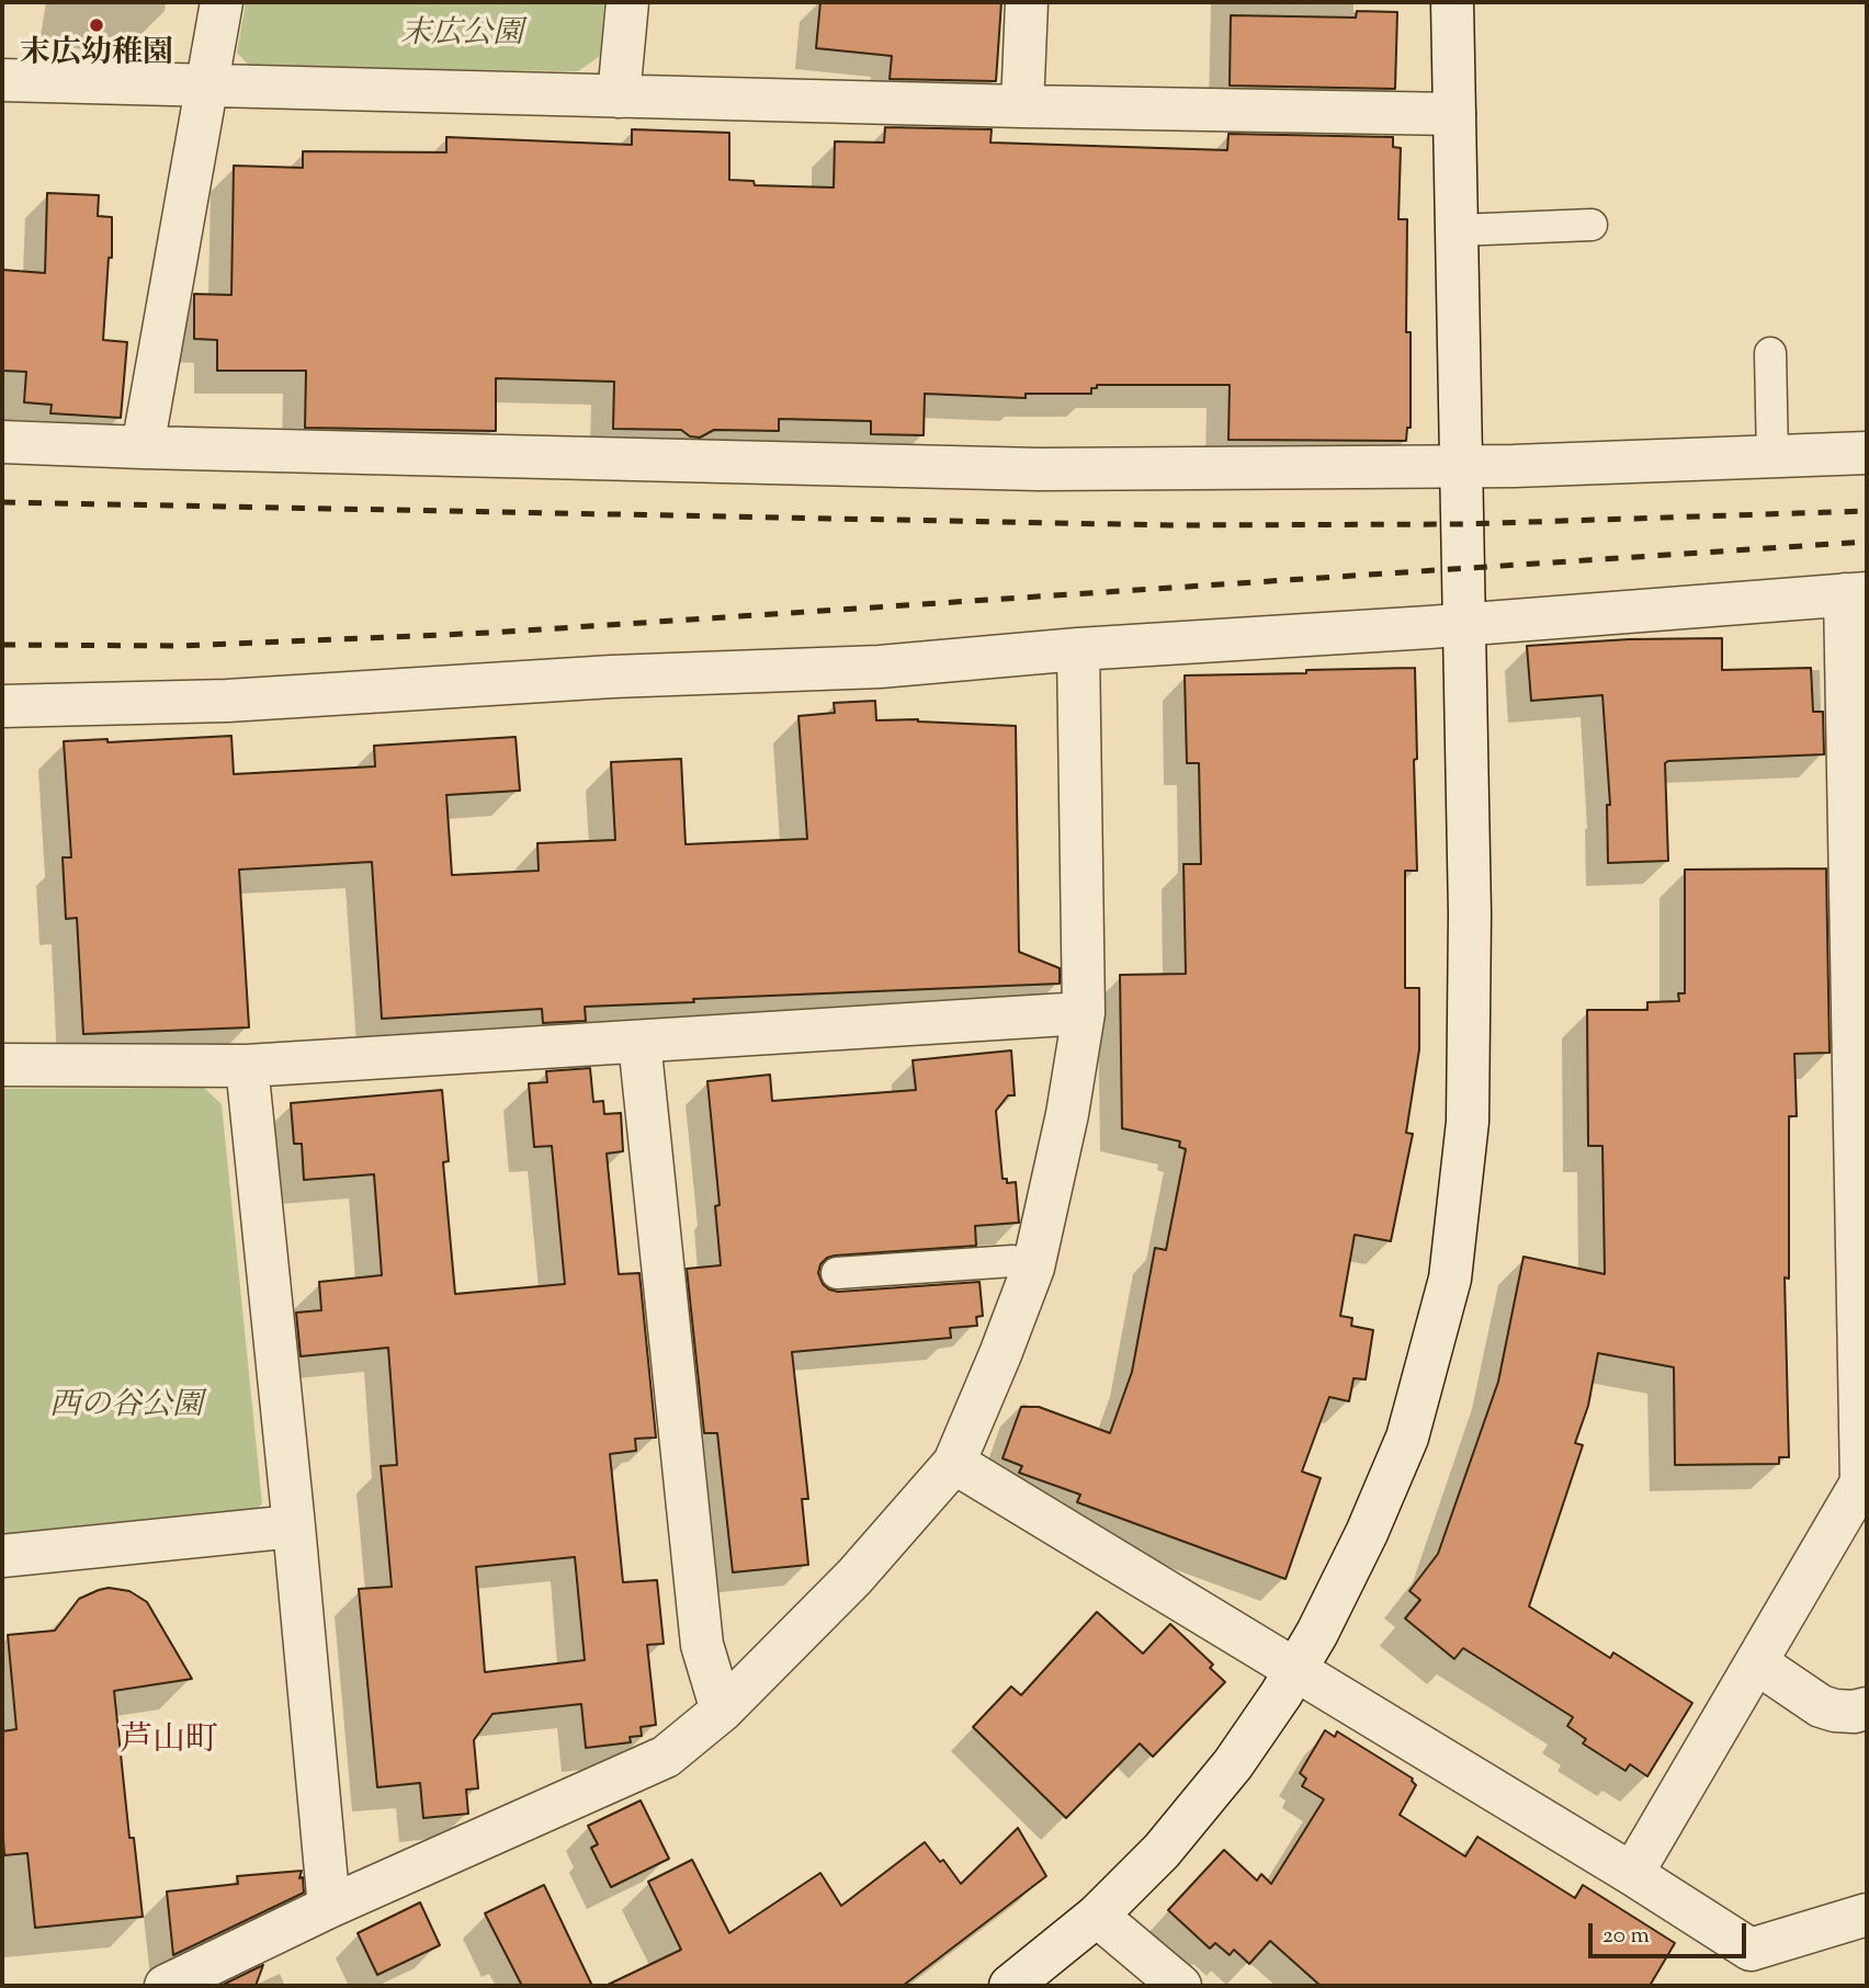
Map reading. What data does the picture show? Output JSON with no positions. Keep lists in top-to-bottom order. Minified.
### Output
{"districts":["芦山町"],"parks":["末広公園","西の谷公園"],"places":["末広幼稚園"],"scale_bar":"20 m"}
